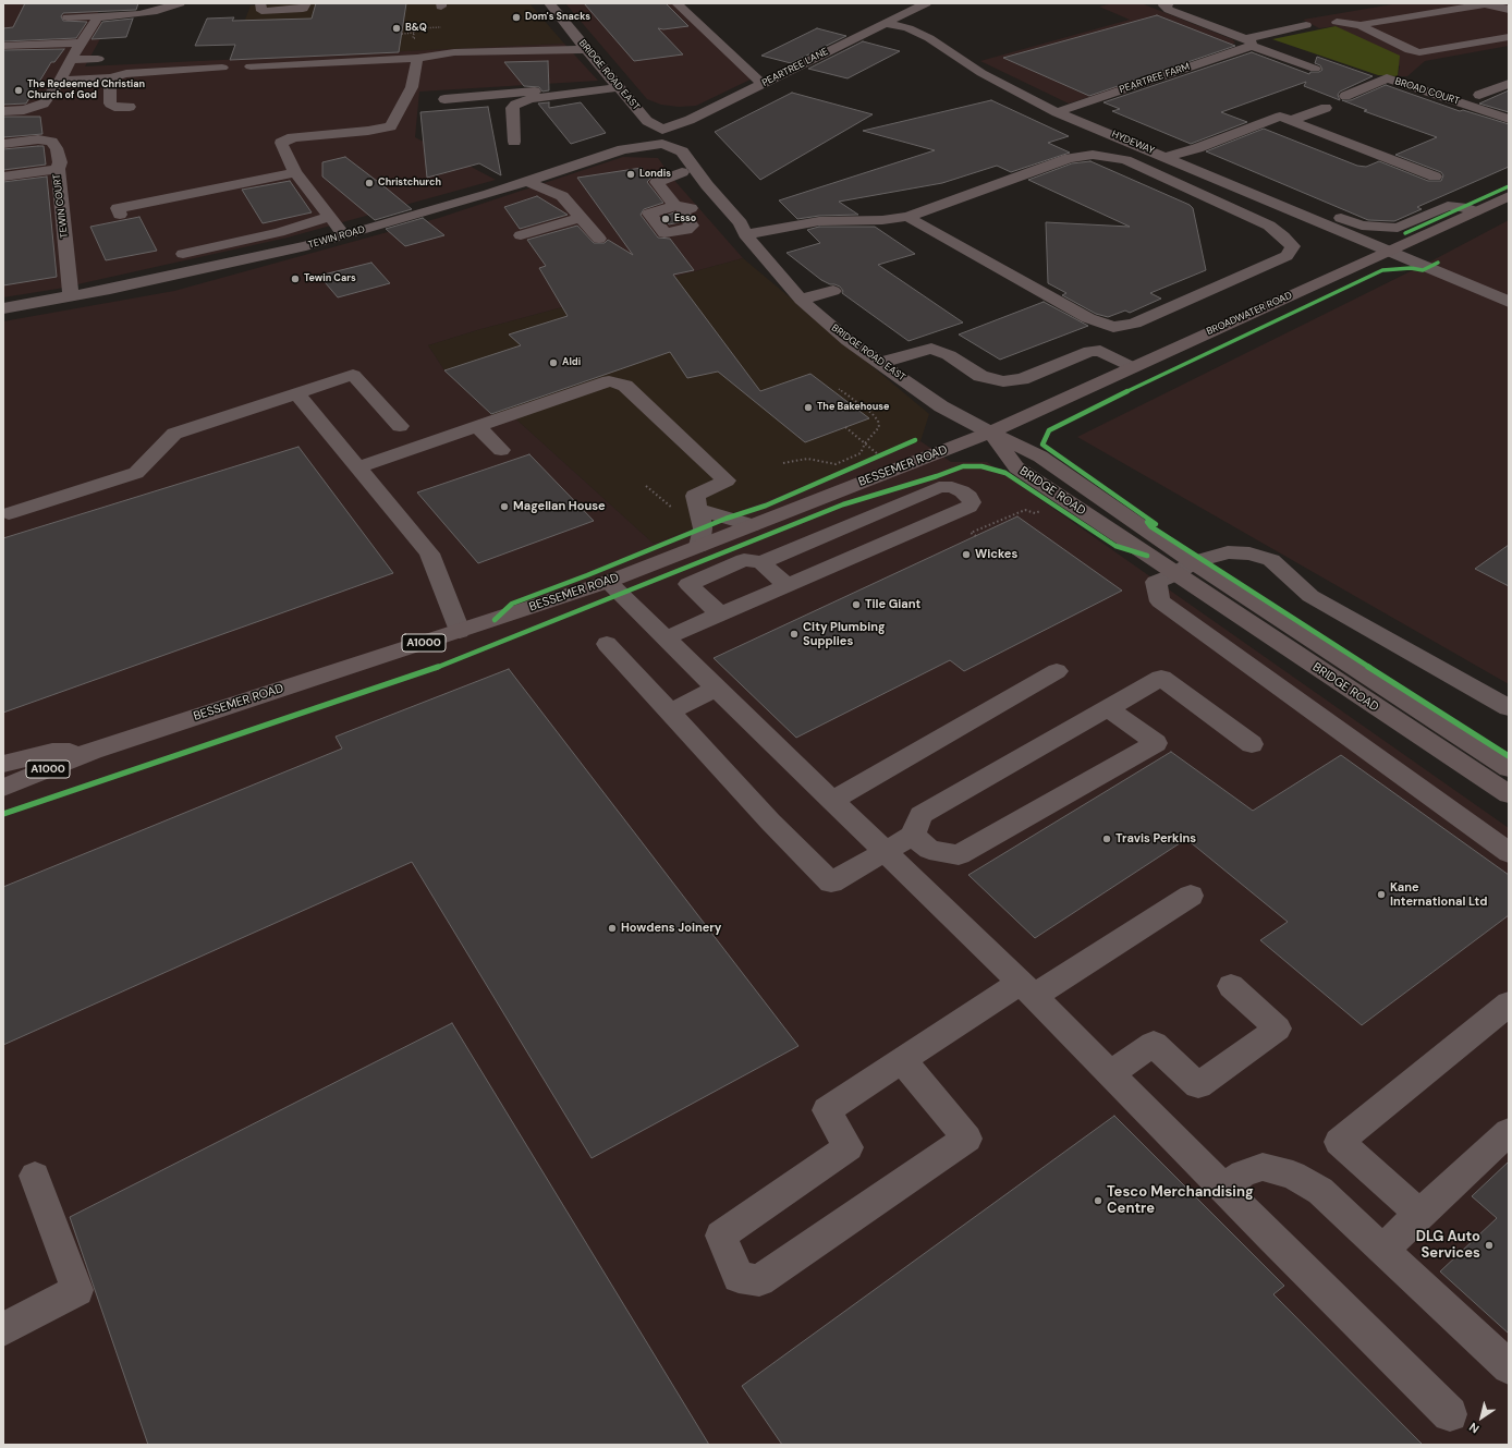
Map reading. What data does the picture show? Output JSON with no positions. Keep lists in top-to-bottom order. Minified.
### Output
{"streets":{"main road":["BROADWATER ROAD","BESSEMER ROAD","BRIDGE ROAD","A1000"],"street":["PEARTREE LANE","BRIDGE ROAD EAST","PEARTREE FARM","BROAD COURT","HYDEWAY","TEWIN COURT","TEWIN ROAD"]},"crossings":[["PEARTREE LANE","BRIDGE ROAD EAST"],["PEARTREE LANE","HYDEWAY"],["PEARTREE LANE","TEWIN ROAD"],["BRIDGE ROAD EAST","TEWIN ROAD"],["BRIDGE ROAD EAST","BROADWATER ROAD"],["BRIDGE ROAD EAST","BESSEMER ROAD"],["BRIDGE ROAD EAST","BRIDGE ROAD"],["PEARTREE FARM","HYDEWAY"],["HYDEWAY","BROADWATER ROAD"],["TEWIN COURT","TEWIN ROAD"],["BROADWATER ROAD","BESSEMER ROAD"],["BROADWATER ROAD","BRIDGE ROAD"],["BESSEMER ROAD","BRIDGE ROAD"]],"places":["Dom's Snacks","B&Q","The Redeemed Christian Church of God","Londis","Christchurch","Esso","Tewin Cars","Aldi","The Bakehouse","Magellan House","Wickes","Tile Giant","City Plumbing Supplies","Travis Perkins","Kane International Ltd","Howdens Joinery","Tesco Merchandising Centre","DLG Auto Services"],"north":"bottom left"}
